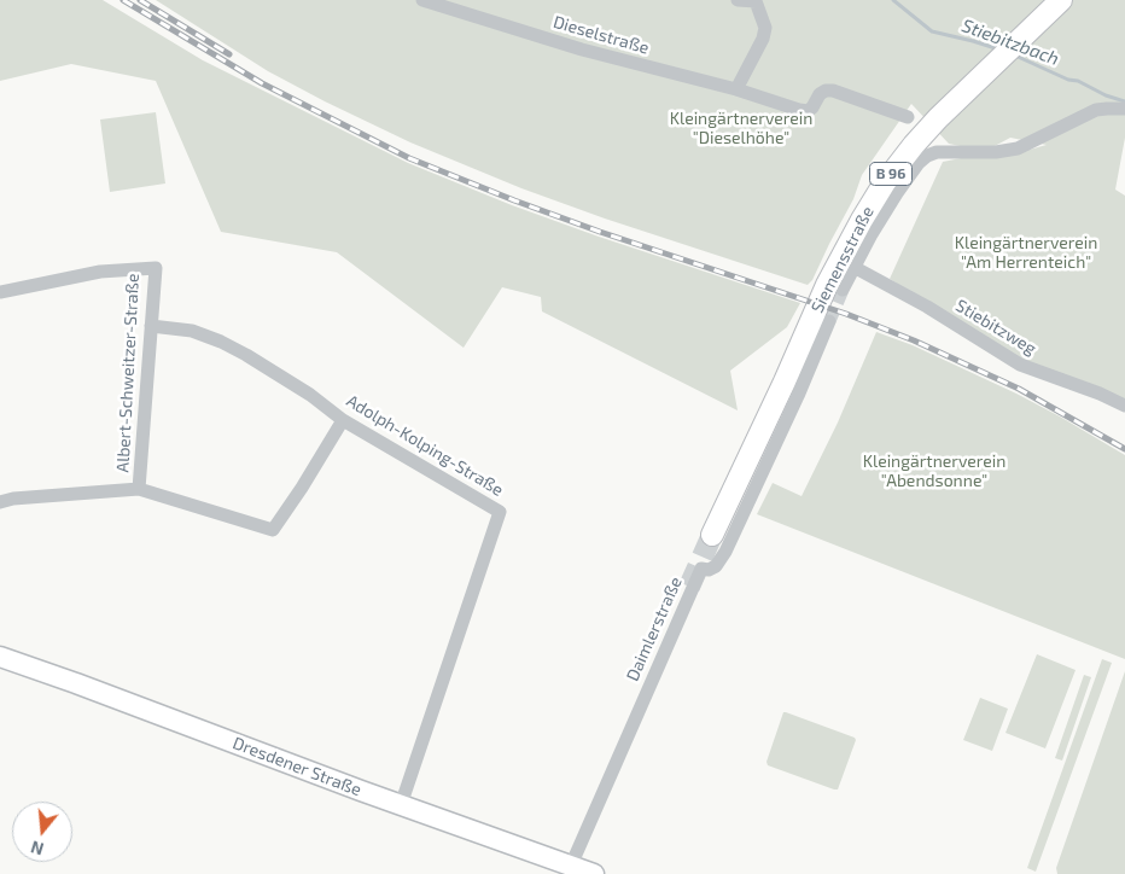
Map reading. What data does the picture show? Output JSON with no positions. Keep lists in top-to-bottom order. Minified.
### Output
{"streets":{"main road":["B 96","Siemensstraße","Dresdener Straße"],"street":["Dieselstraße","Stiebitzweg","Albert-Schweitzer-Straße","Adolph-Kolping-Straße","Daimlerstraße"]},"crossings":[["Albert-Schweitzer-Straße","Adolph-Kolping-Straße"],["Adolph-Kolping-Straße","Dresdener Straße"],["Daimlerstraße","Dresdener Straße"]],"water":["Stiebitzbach"],"parks":["Kleingärtnerverein \"Dieselhöhe\"","Kleingärtnerverein \"Am Herrenteich\"","Kleingärtnerverein \"Abendsonne\""],"north":"bottom"}
